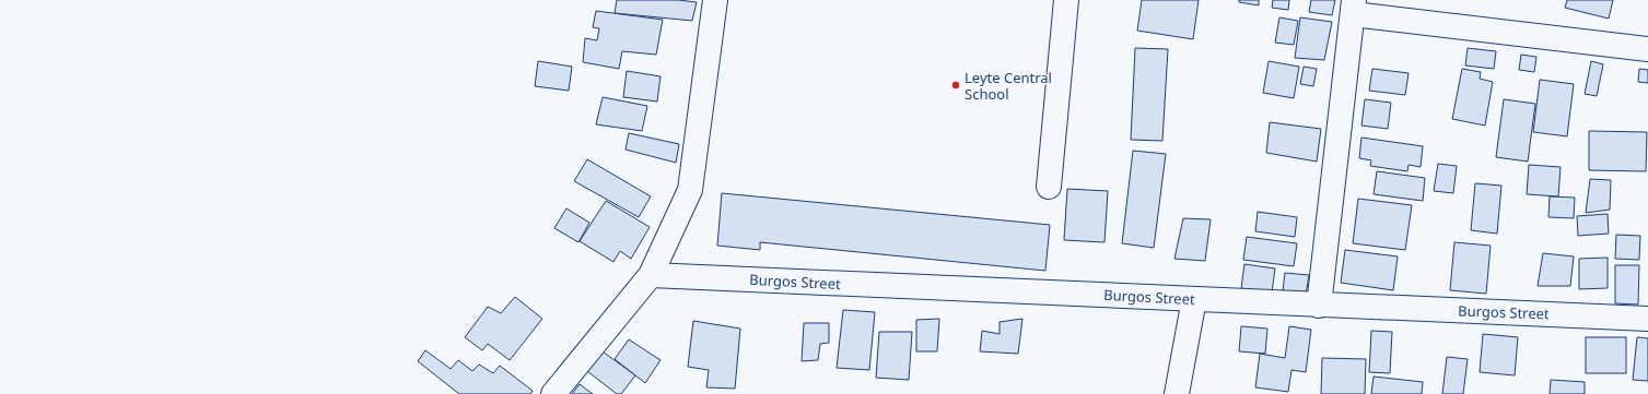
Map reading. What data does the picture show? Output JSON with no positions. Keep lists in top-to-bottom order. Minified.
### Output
{"streets":{"street":["Burgos Street"]},"places":["Leyte Central School"]}
